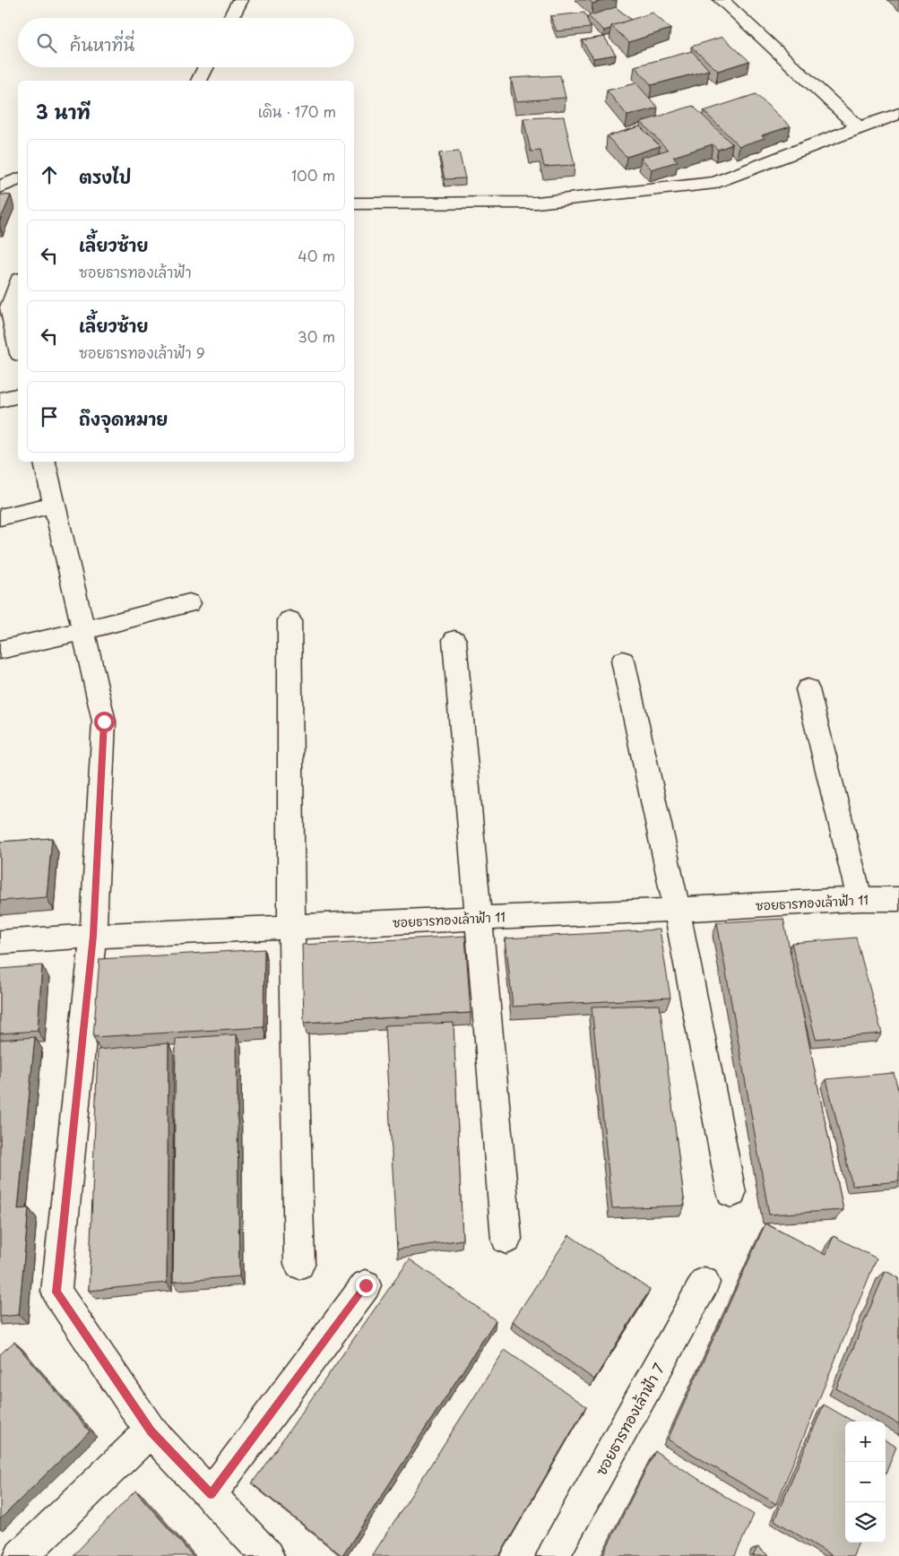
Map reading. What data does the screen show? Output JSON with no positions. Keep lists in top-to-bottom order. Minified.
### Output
{"streets":{"street":["ซอยธารทองเล้าฟ้า 11","ซอยธารทองเล้าฟ้า 7"]},"page":{"search":"ค้นหาที่นี่","heading":["3 นาที","เดิน · 170 m"],"list":[["ตรงไป","100 m"],["เลี้ยวซ้าย","ซอยธารทองเล้าฟ้า","40 m"],["เลี้ยวซ้าย","ซอยธารทองเล้าฟ้า 9","30 m"],"ถึงจุดหมาย"],"map_buttons":["+","−"]}}
